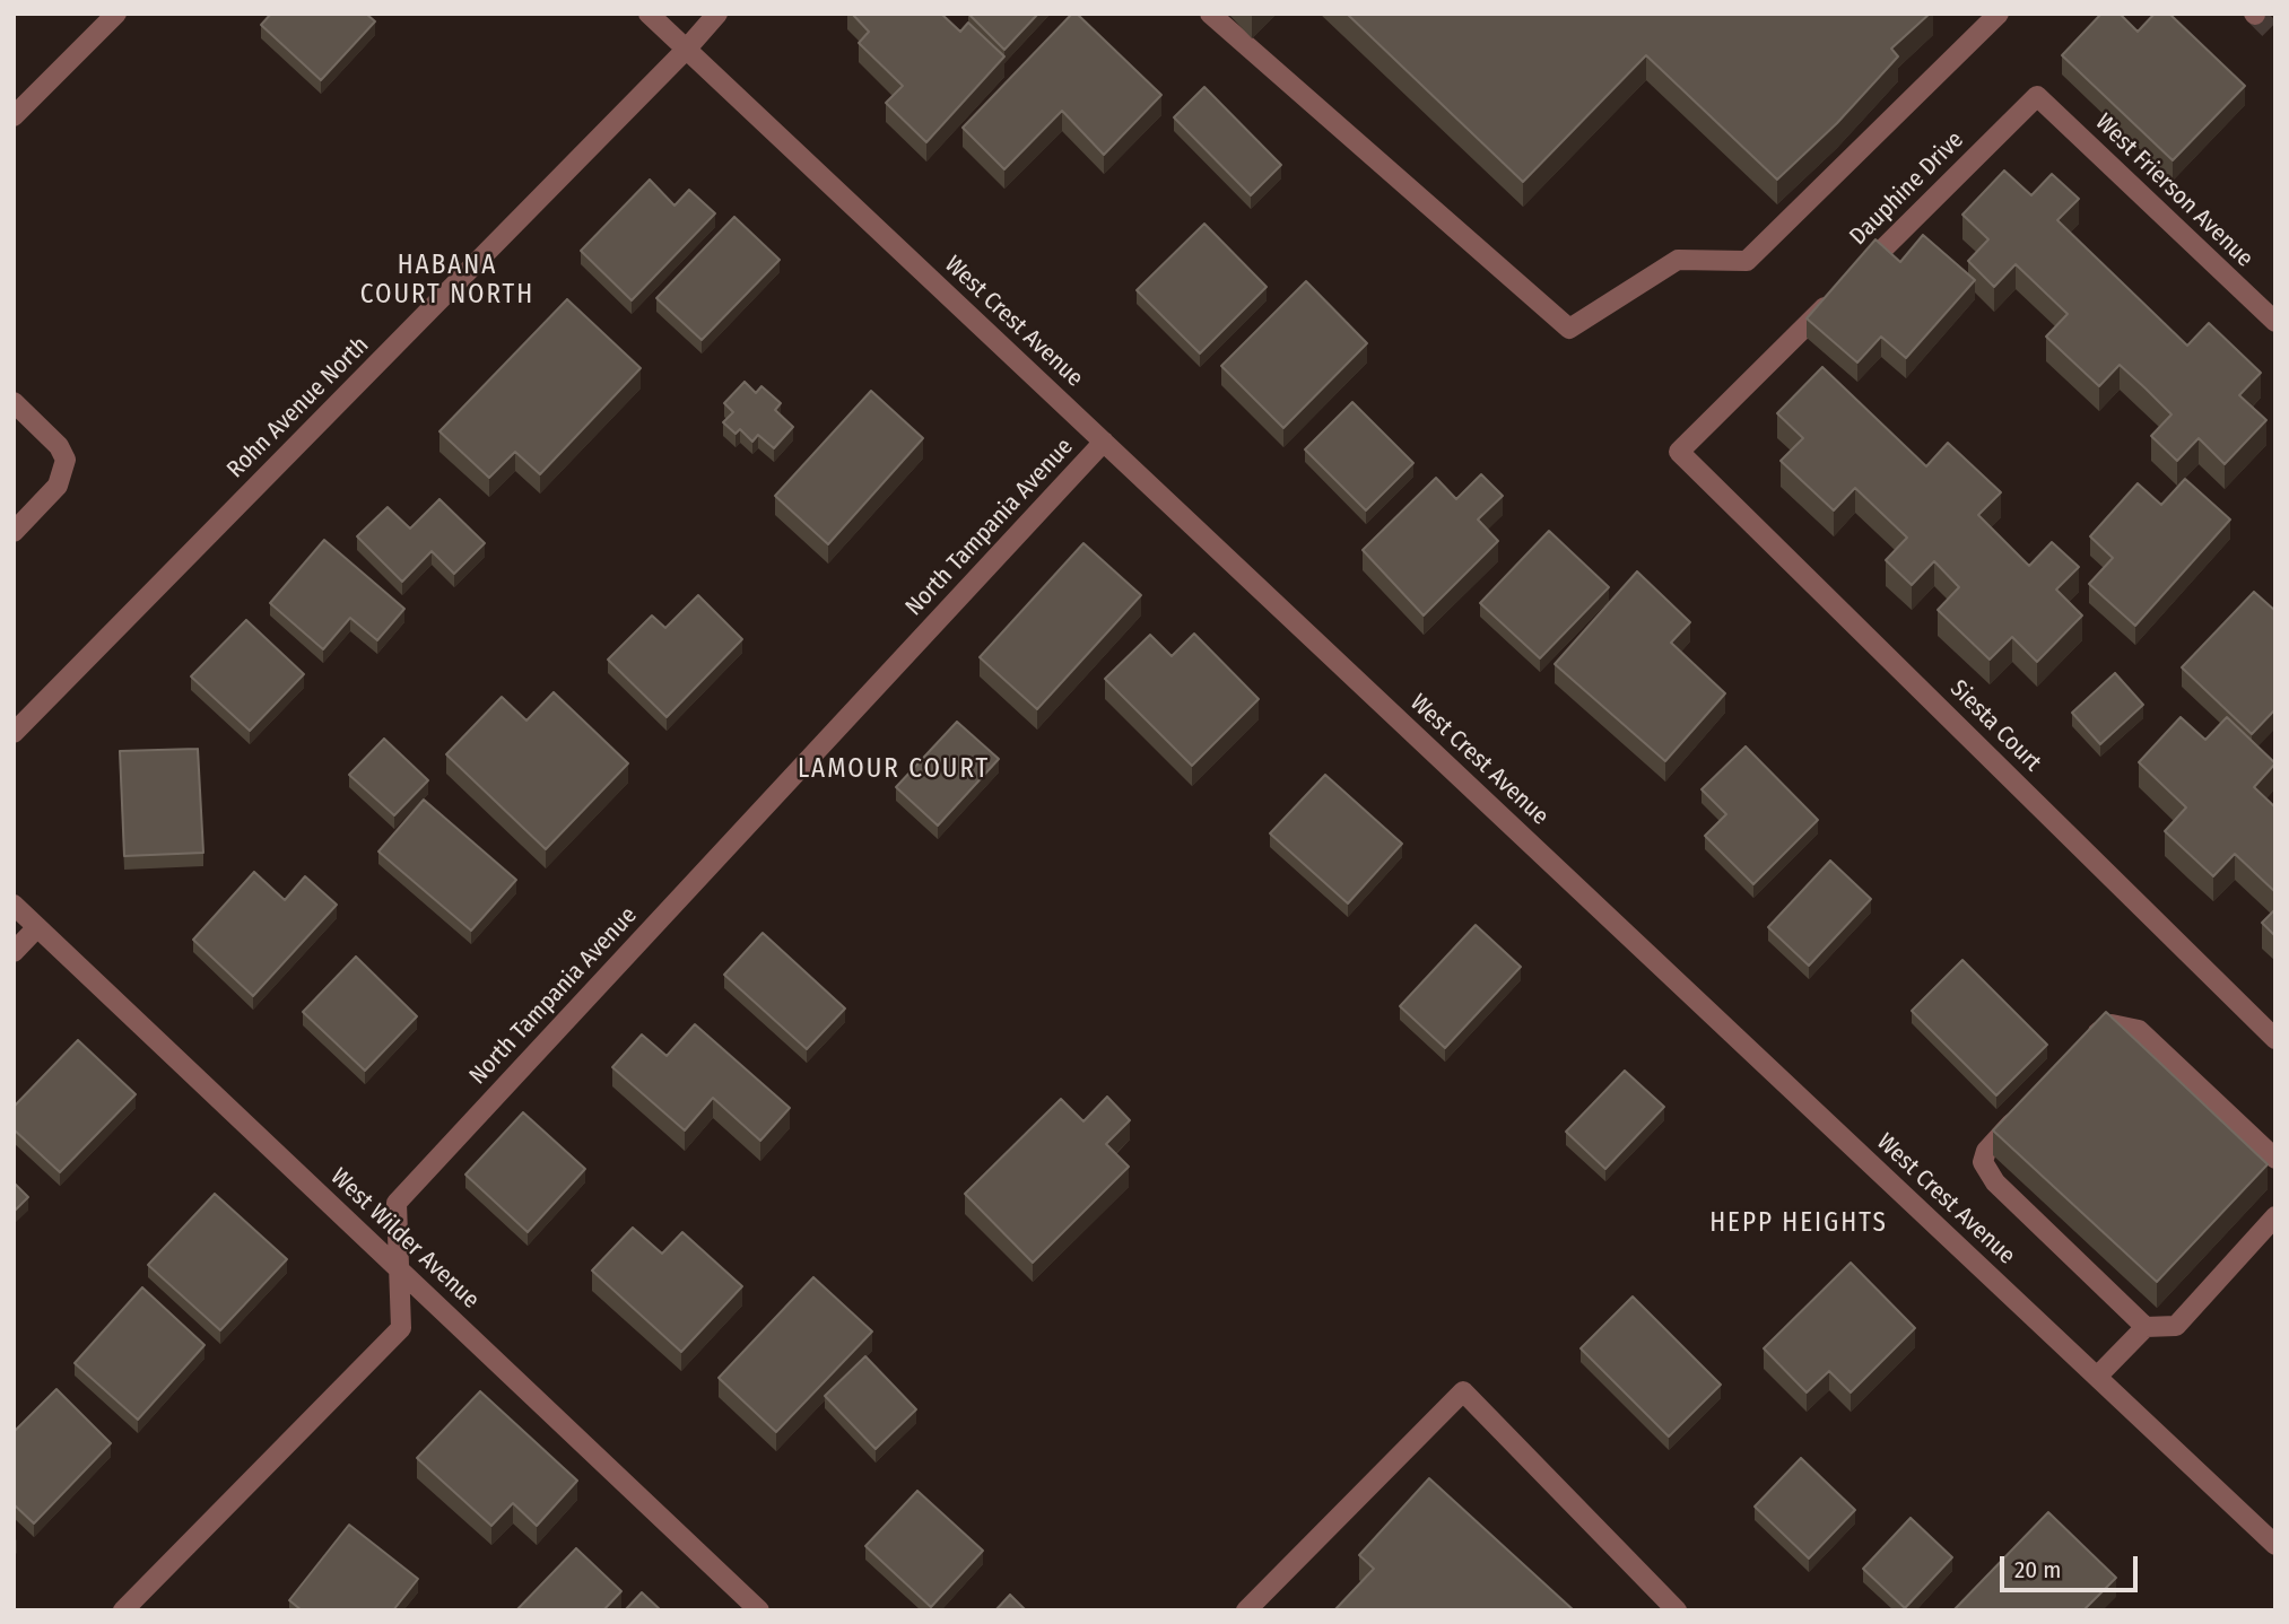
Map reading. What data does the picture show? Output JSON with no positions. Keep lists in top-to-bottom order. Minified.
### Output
{"streets":{"street":["Dauphine Drive","West Frierson Avenue","West Crest Avenue","Rohn Avenue North","North Tampania Avenue","Siesta Court","West Wilder Avenue"]},"crossings":[["Dauphine Drive","West Frierson Avenue"],["West Crest Avenue","Rohn Avenue North"],["West Crest Avenue","North Tampania Avenue"],["North Tampania Avenue","West Wilder Avenue"]],"districts":["HABANA COURT NORTH","LAMOUR COURT","HEPP HEIGHTS"],"scale_bar":"20 m"}
